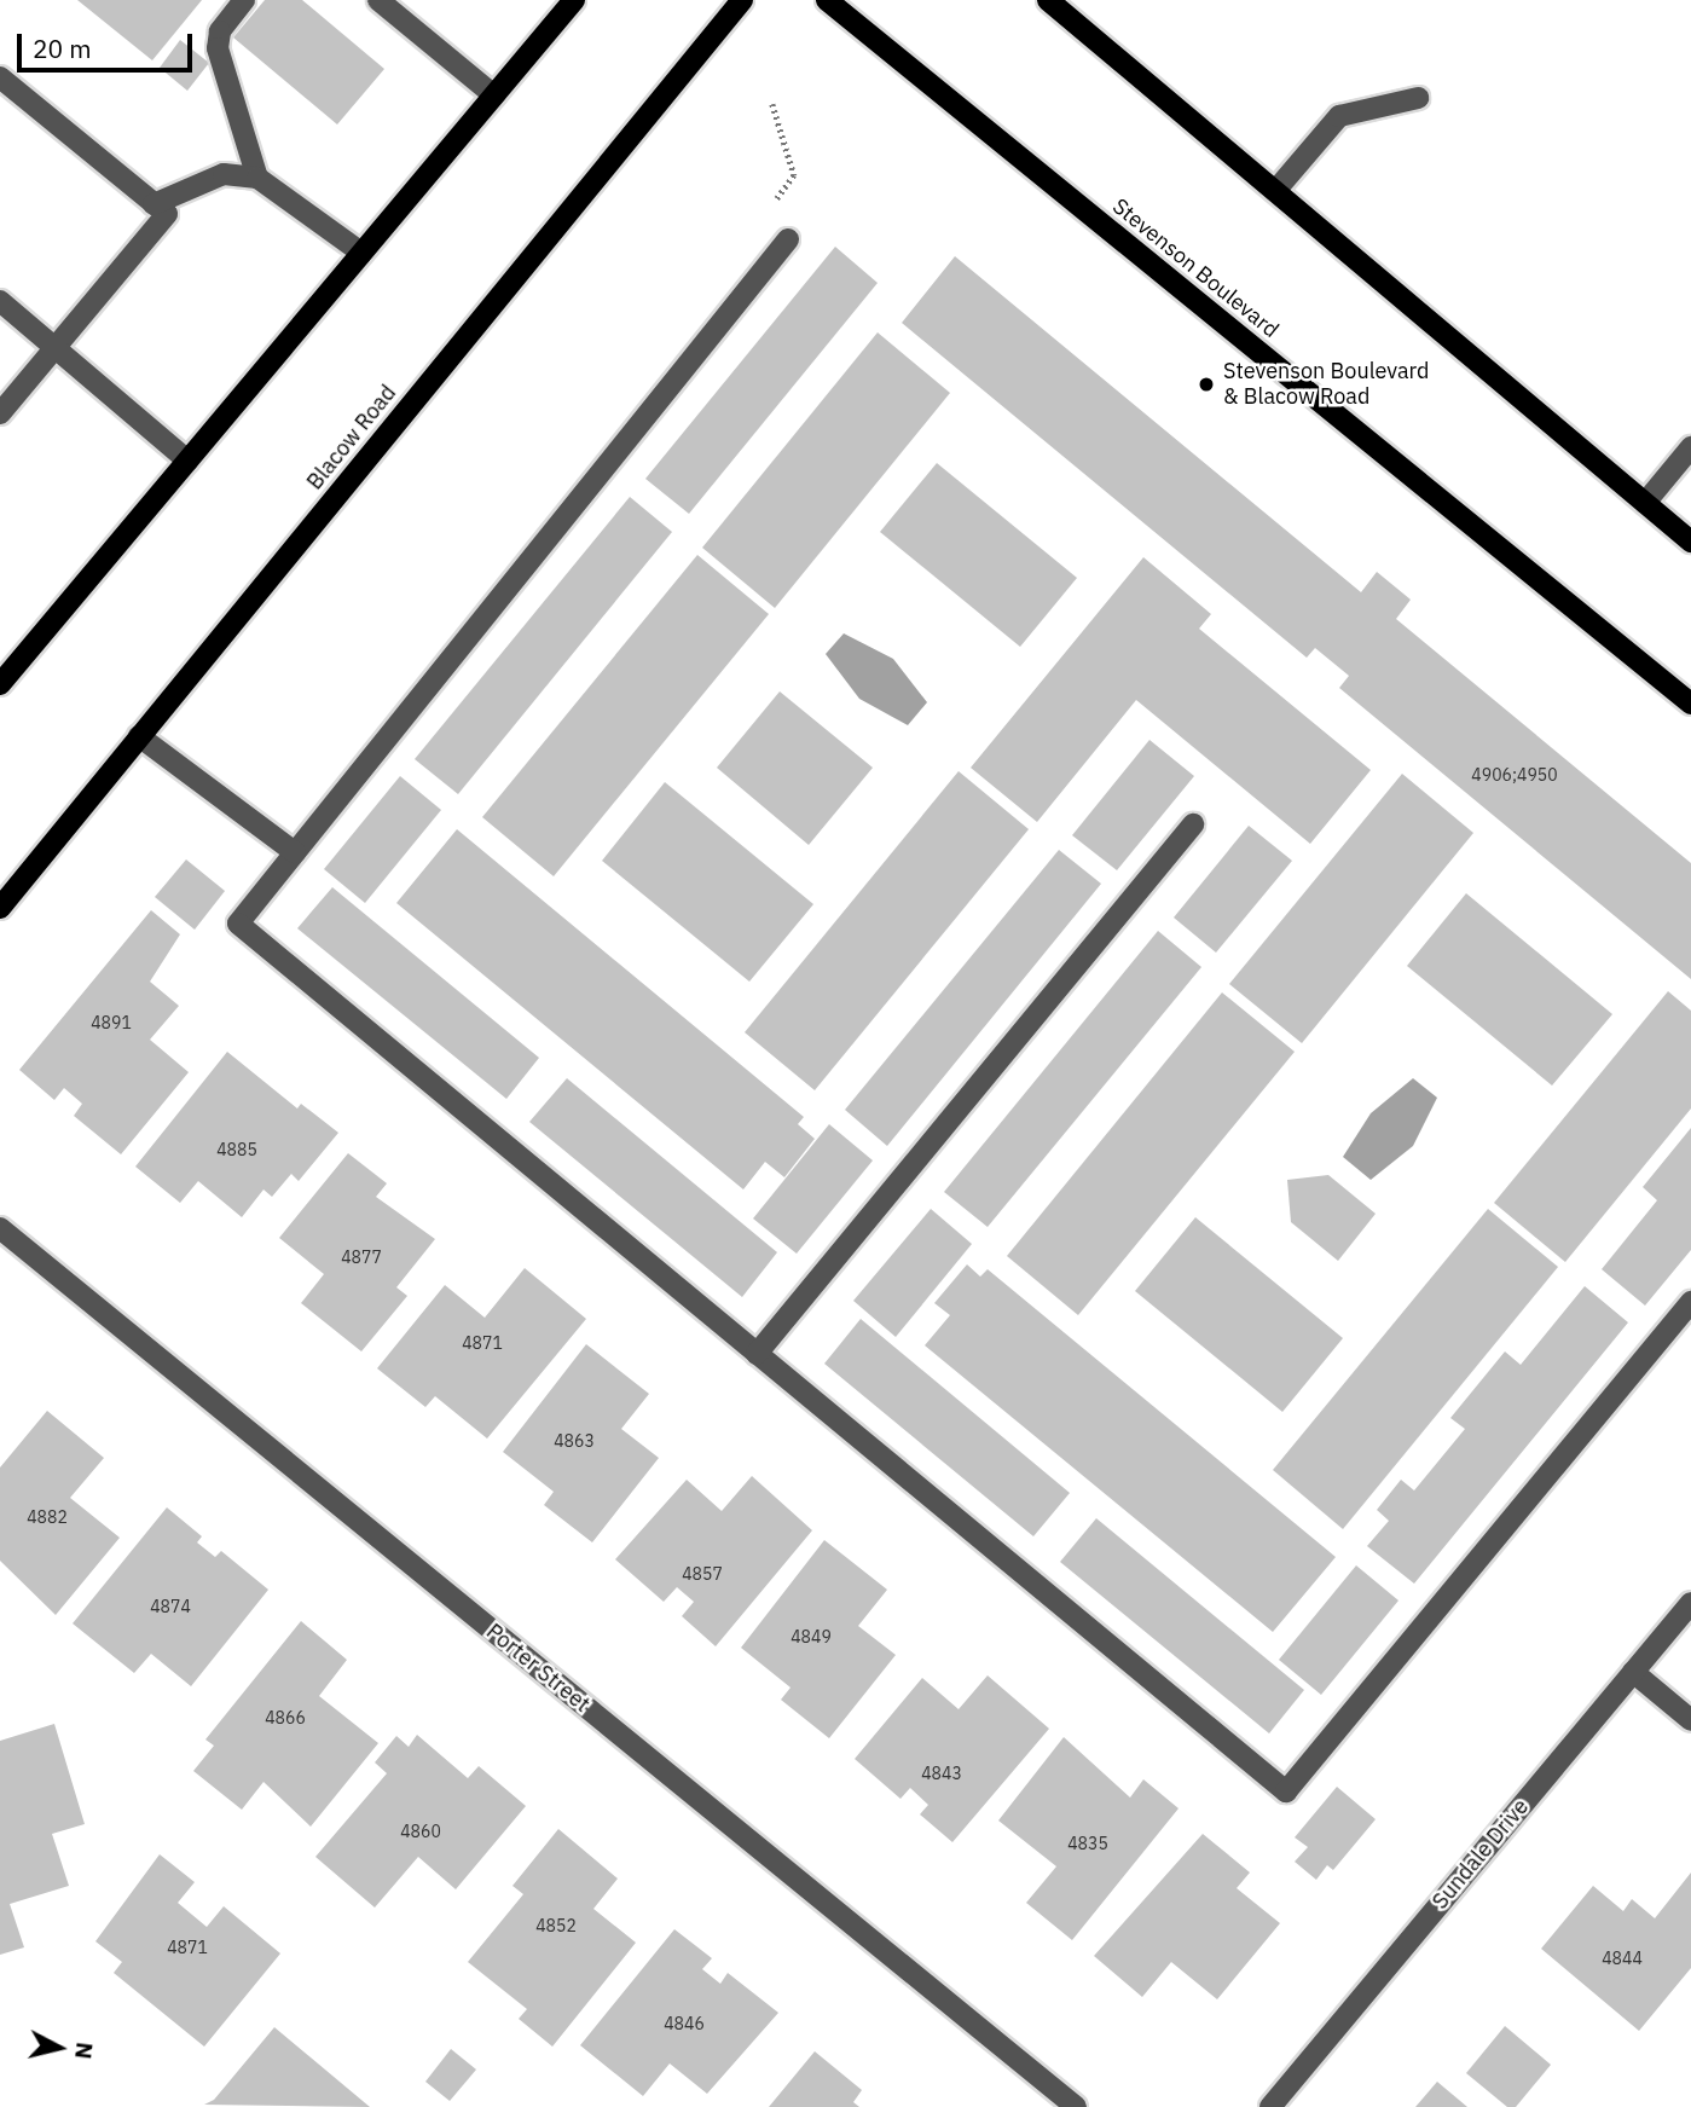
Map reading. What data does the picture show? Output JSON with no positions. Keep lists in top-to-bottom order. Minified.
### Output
{"streets":{"main road":["Stevenson Boulevard","Blacow Road"],"street":["Porter Street","Sundale Drive"]},"places":["Stevenson Boulevard & Blacow Road"],"house_numbers":["4906;4950","4891","4885","4877","4871","4863","4882","4857","4874","4849","4866","4843","4860","4835","4852","4871","4844","4846"],"scale_bar":"20 m","north":"right"}
